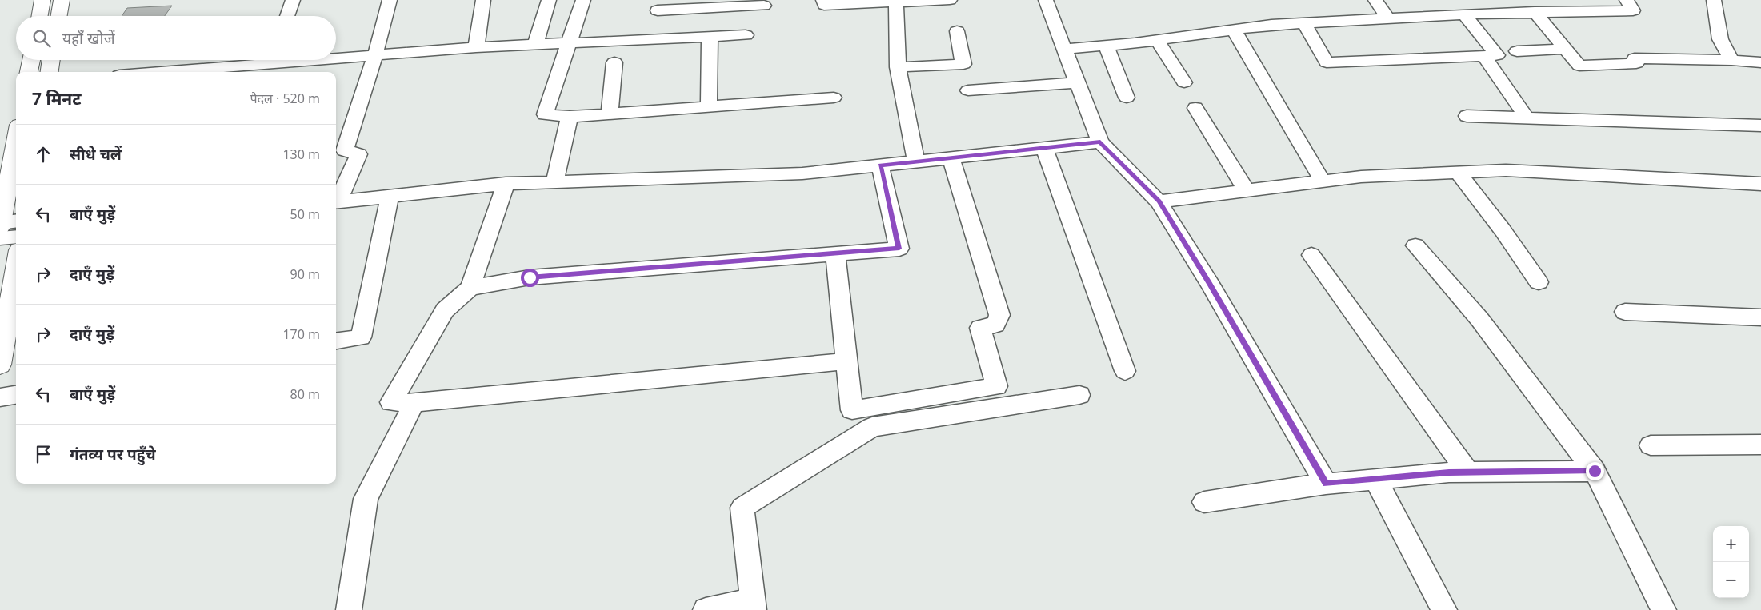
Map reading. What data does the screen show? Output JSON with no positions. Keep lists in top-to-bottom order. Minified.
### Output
{"page":{"search":"यहाँ खोजें","heading":["7 मिनट","पैदल · 520 m"],"list":[["सीधे चलें","130 m"],["बाएँ मुड़ें","50 m"],["दाएँ मुड़ें","90 m"],["दाएँ मुड़ें","170 m"],["बाएँ मुड़ें","80 m"],"गंतव्य पर पहुँचे"],"map_buttons":["+","−"]}}
